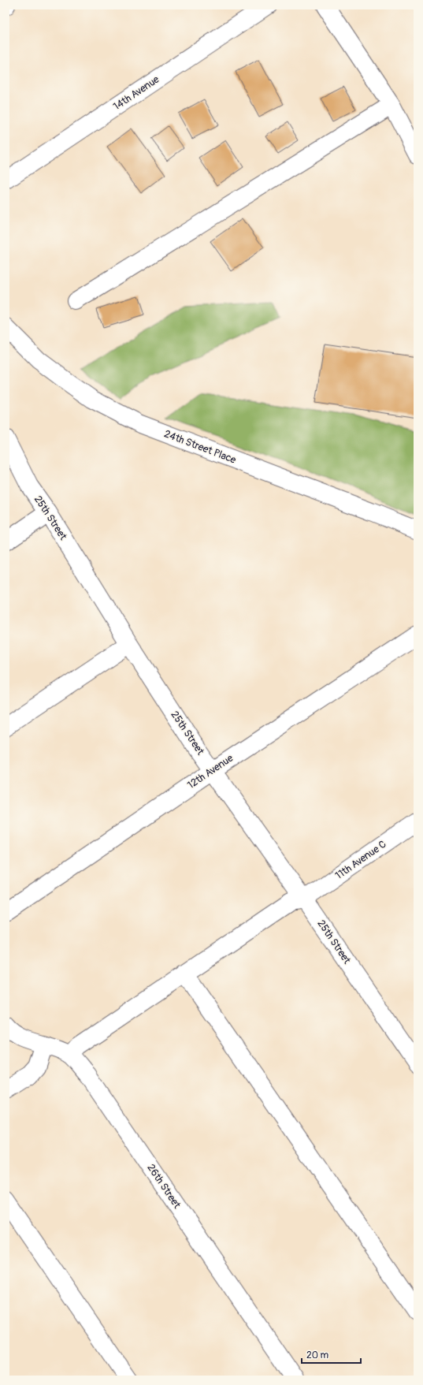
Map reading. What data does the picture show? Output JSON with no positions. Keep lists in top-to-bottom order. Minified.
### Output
{"streets":{"street":["14th Avenue","24th Street Place","25th Street","12th Avenue","11th Avenue C","26th Street"]},"crossings":[["25th Street","12th Avenue"],["25th Street","11th Avenue C"]],"scale_bar":"20 m"}
